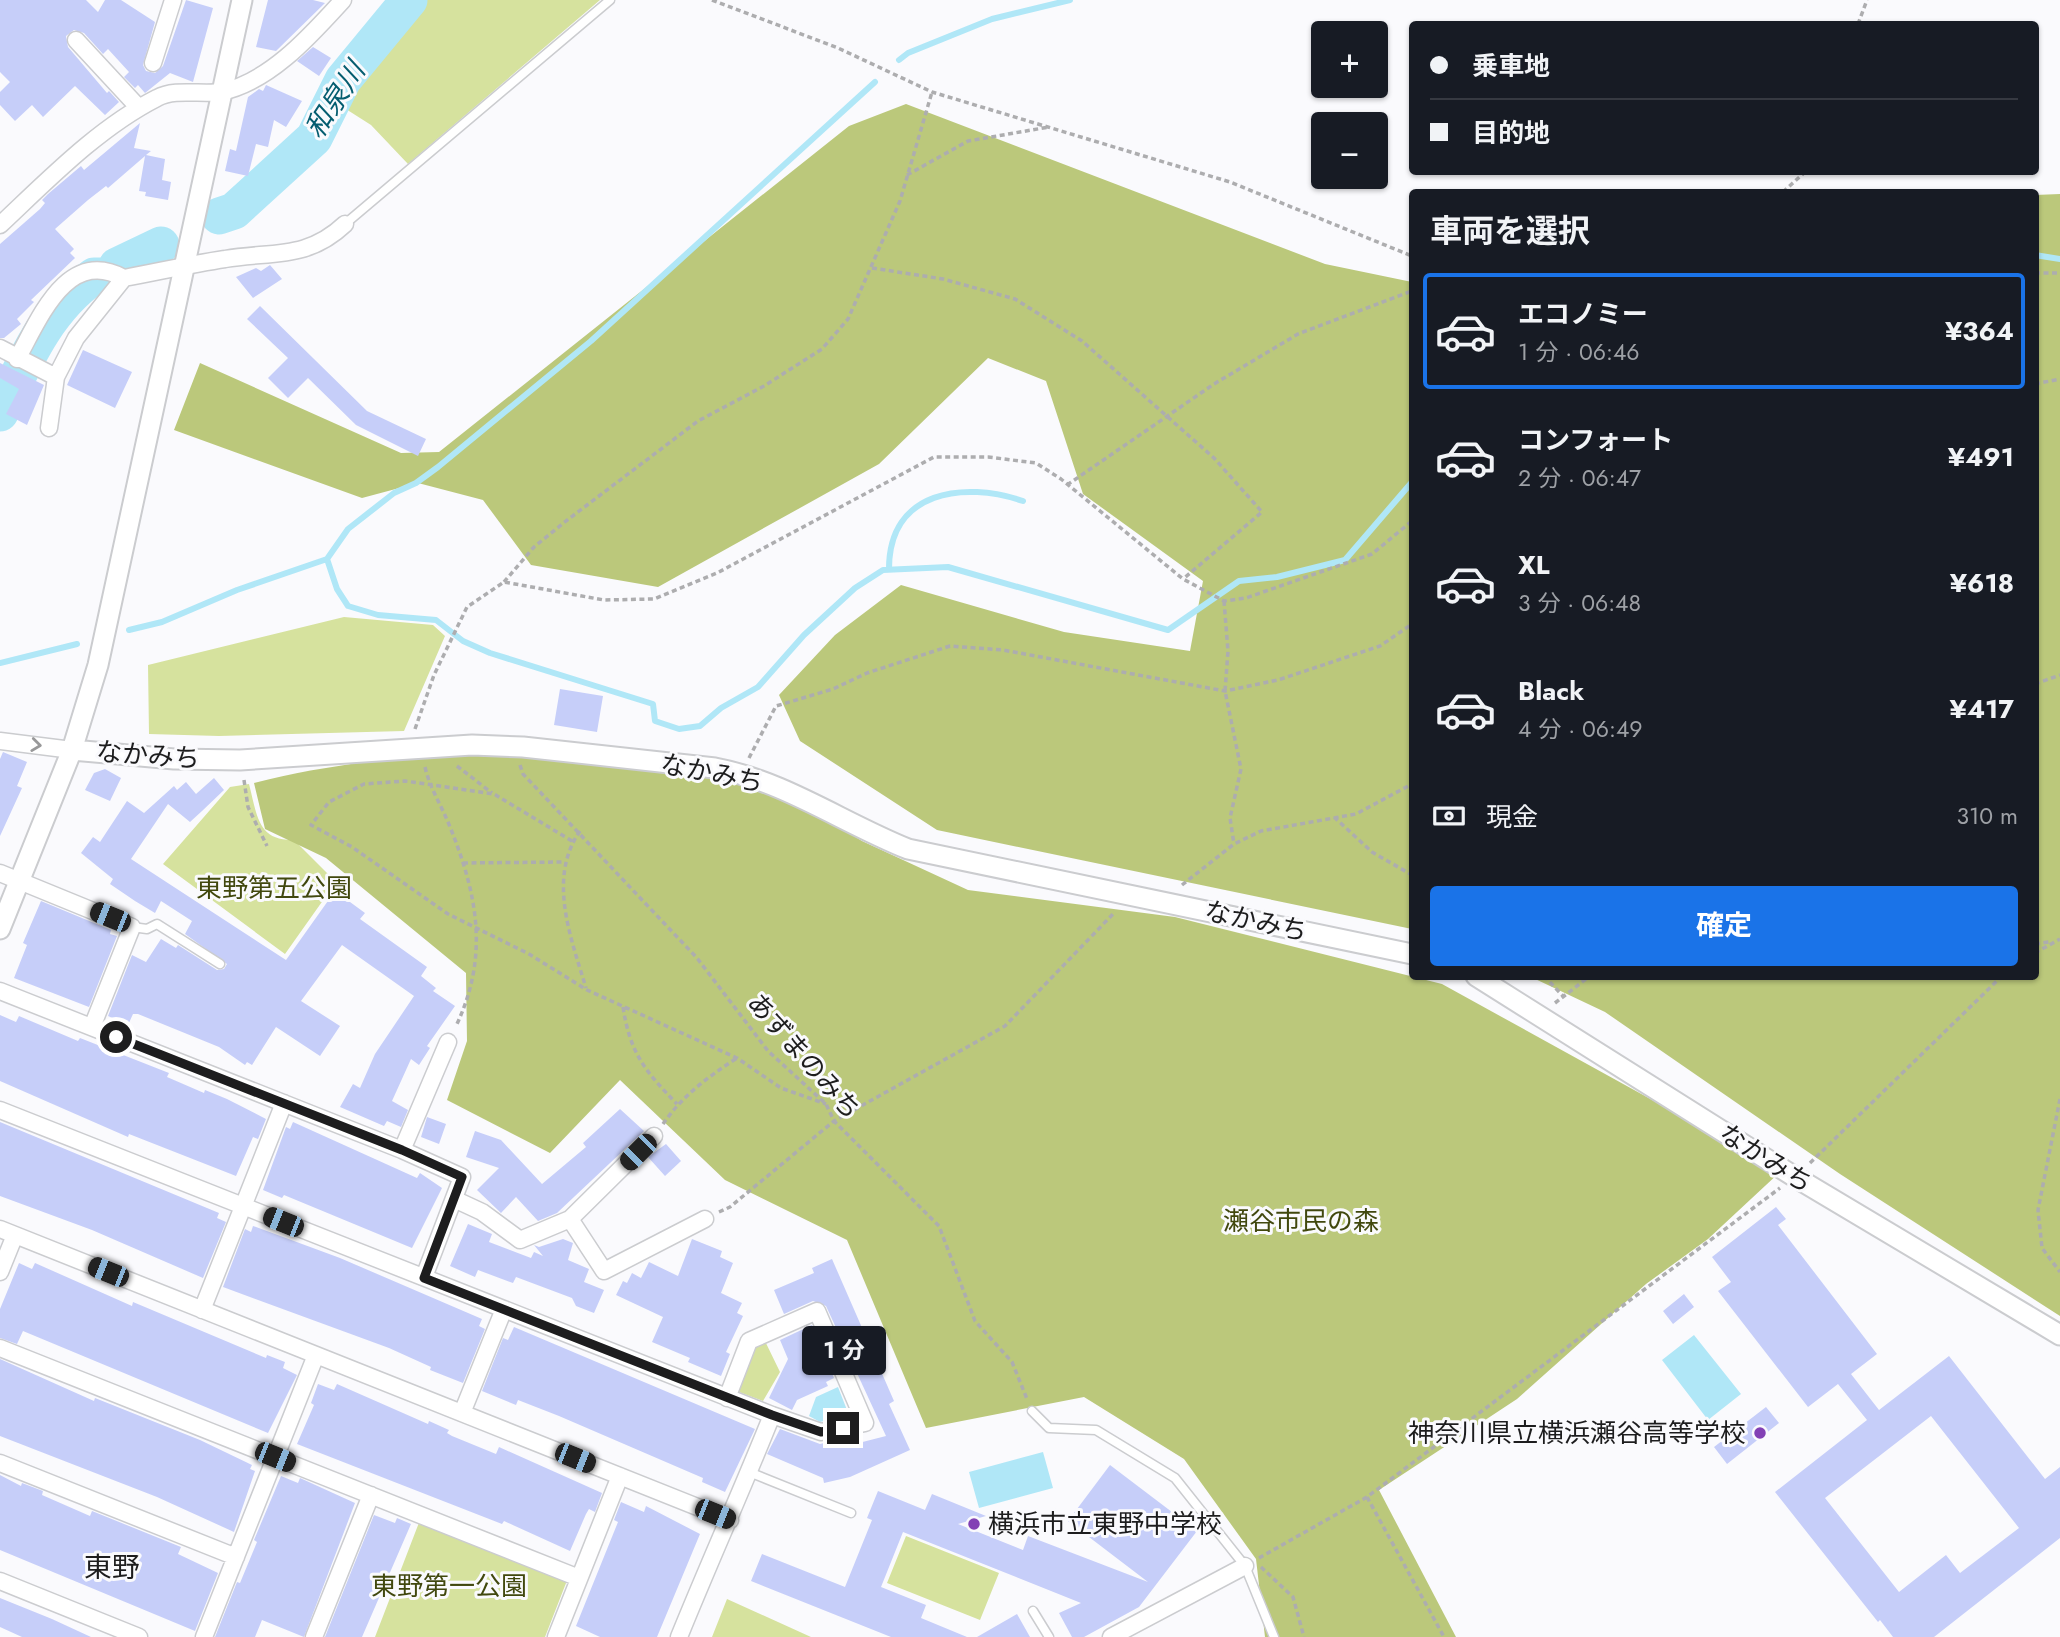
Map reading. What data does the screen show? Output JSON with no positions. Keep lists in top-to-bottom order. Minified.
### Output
{"streets":{"street":["なかみち"],"path":["あずまのみち"]},"crossings":[["なかみち","あずまのみち"]],"districts":["東野"],"water":["和泉川"],"parks":["東野第五公園","瀬谷市民の森","東野第一公園"],"places":["神奈川県立横浜瀬谷高等学校","横浜市立東野中学校"],"page":{"map_buttons":["+","−"],"banner":["乗車地","目的地"],"heading":"車両を選択","list":[{"name":"エコノミー","note":"1 分 · 06:46","value":"¥364"},{"name":"コンフォート","note":"2 分 · 06:47","value":"¥491"},{"name":"XL","note":"3 分 · 06:48","value":"¥618"},{"name":"Black","note":"4 分 · 06:49","value":"¥417"}],"pay":["現金","310 m"],"buttons":"確定","bubble":"1 分"}}
